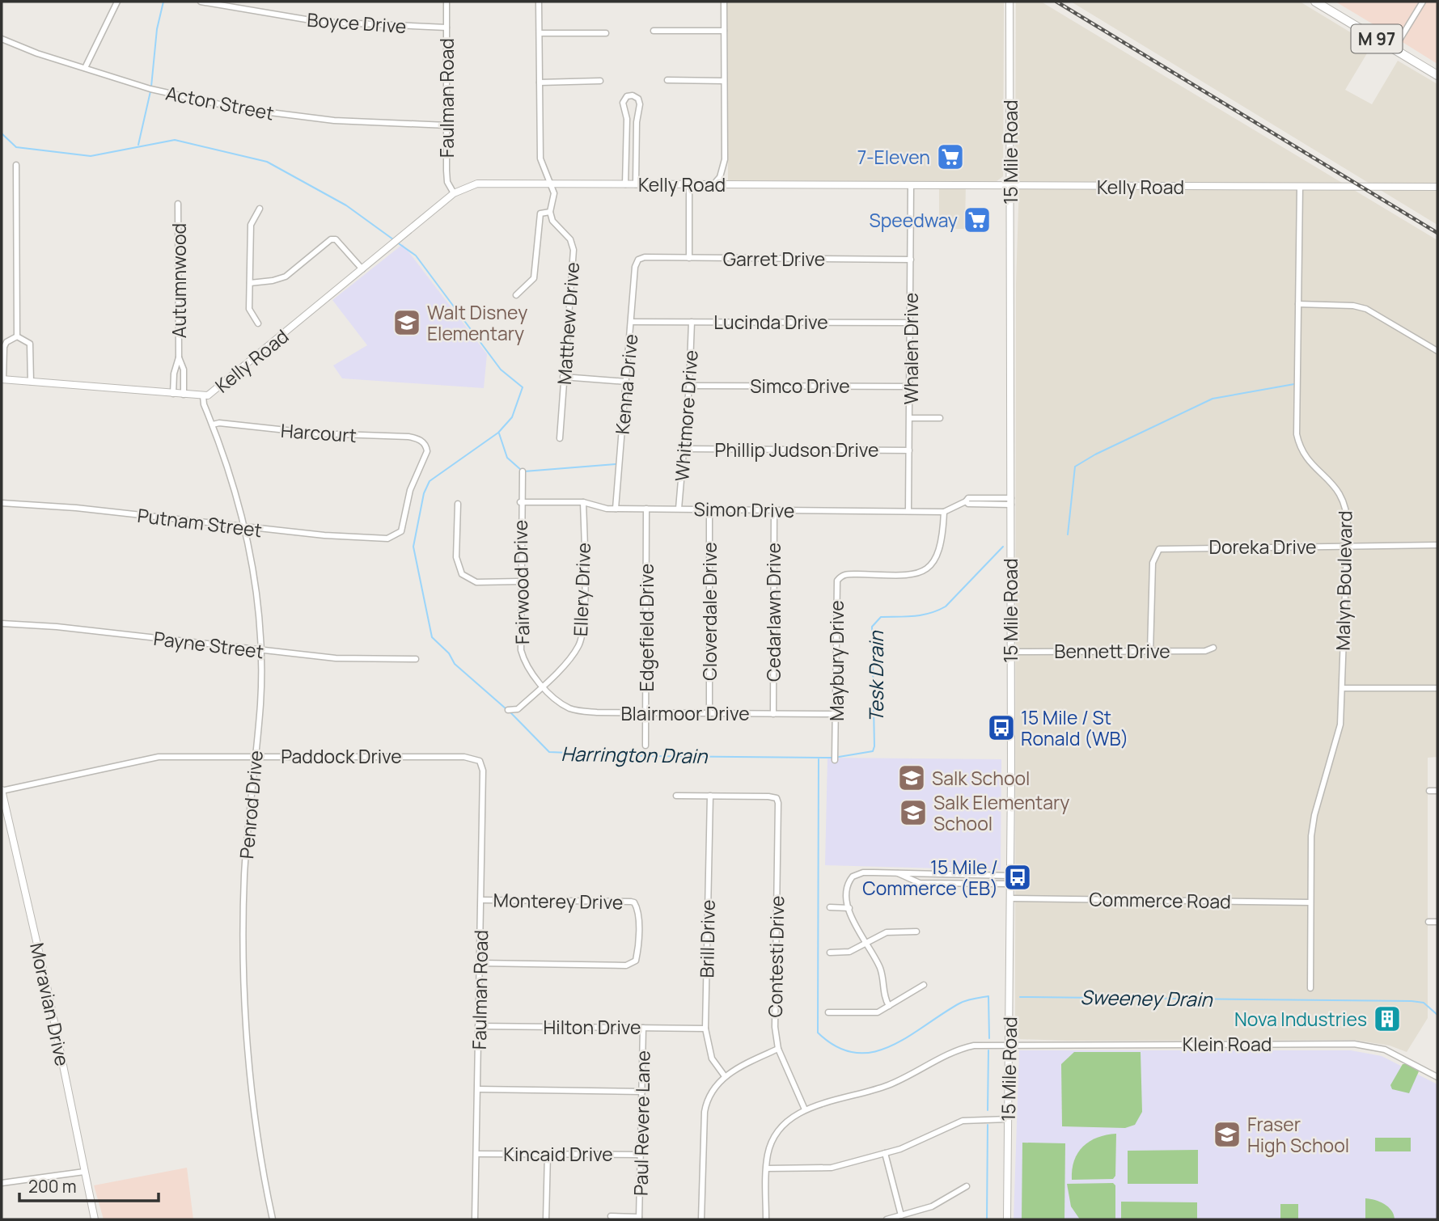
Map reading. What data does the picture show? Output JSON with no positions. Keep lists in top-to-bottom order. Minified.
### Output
{"streets":{"main road":["M 97"],"street":["Boyce Drive","Faulman Road","Acton Street","15 Mile Road","Kelly Road","Garret Drive","Autumnwood","Lucinda Drive","Matthew Drive","Whalen Drive","Kenna Drive","Simco Drive","Whitmore Drive","Harcourt","Phillip Judson Drive","Simon Drive","Putnam Street","Doreka Drive","Malyn Boulevard","Fairwood Drive","Ellery Drive","Cloverdale Drive","Cedarlawn Drive","Edgefield Drive","Payne Street","Bennett Drive","Maybury Drive","Blairmoor Drive","Paddock Drive","Penrod Drive","Commerce Road","Monterey Drive","Brill Drive","Contesti Drive","Moravian Drive","Hilton Drive","Klein Road","Paul Revere Lane","Kincaid Drive"]},"crossings":[["Boyce Drive","Faulman Road"],["Faulman Road","Acton Street"],["Faulman Road","Kelly Road"],["Faulman Road","Paddock Drive"],["Faulman Road","Monterey Drive"],["Faulman Road","Hilton Drive"],["Faulman Road","Kincaid Drive"],["15 Mile Road","Kelly Road"],["15 Mile Road","Simon Drive"],["15 Mile Road","Bennett Drive"],["15 Mile Road","Commerce Road"],["15 Mile Road","Klein Road"],["Kelly Road","Autumnwood"],["Kelly Road","Whalen Drive"],["Kelly Road","Malyn Boulevard"],["Kelly Road","Penrod Drive"],["Garret Drive","Whalen Drive"],["Garret Drive","Kenna Drive"],["Lucinda Drive","Whalen Drive"],["Lucinda Drive","Kenna Drive"],["Lucinda Drive","Whitmore Drive"],["Whalen Drive","Simco Drive"],["Whalen Drive","Phillip Judson Drive"],["Whalen Drive","Simon Drive"],["Kenna Drive","Simon Drive"],["Simco Drive","Whitmore Drive"],["Whitmore Drive","Phillip Judson Drive"],["Whitmore Drive","Simon Drive"],["Harcourt","Putnam Street"],["Harcourt","Penrod Drive"],["Simon Drive","Fairwood Drive"],["Simon Drive","Ellery Drive"],["Simon Drive","Cloverdale Drive"],["Simon Drive","Cedarlawn Drive"],["Simon Drive","Edgefield Drive"],["Simon Drive","Maybury Drive"],["Putnam Street","Penrod Drive"],["Doreka Drive","Malyn Boulevard"],["Doreka Drive","Bennett Drive"],["Malyn Boulevard","Commerce Road"],["Fairwood Drive","Ellery Drive"],["Fairwood Drive","Blairmoor Drive"],["Ellery Drive","Blairmoor Drive"],["Cloverdale Drive","Blairmoor Drive"],["Cedarlawn Drive","Blairmoor Drive"],["Edgefield Drive","Blairmoor Drive"],["Payne Street","Penrod Drive"],["Maybury Drive","Blairmoor Drive"],["Paddock Drive","Penrod Drive"],["Paddock Drive","Moravian Drive"],["Brill Drive","Contesti Drive"],["Brill Drive","Hilton Drive"],["Contesti Drive","Klein Road"],["Hilton Drive","Paul Revere Lane"],["Paul Revere Lane","Kincaid Drive"]],"water":["Tesk Drain","Harrington Drain","Sweeney Drain"],"places":{"supermarket":["7-Eleven","Speedway"],"school or university":["Walt Disney Elementary","Salk School","Salk Elementary School","Fraser High School"],"bus stop":["15 Mile / St Ronald (WB)","15 Mile / Commerce (EB)"],"building":["Nova Industries"]},"scale_bar":"200 m"}
